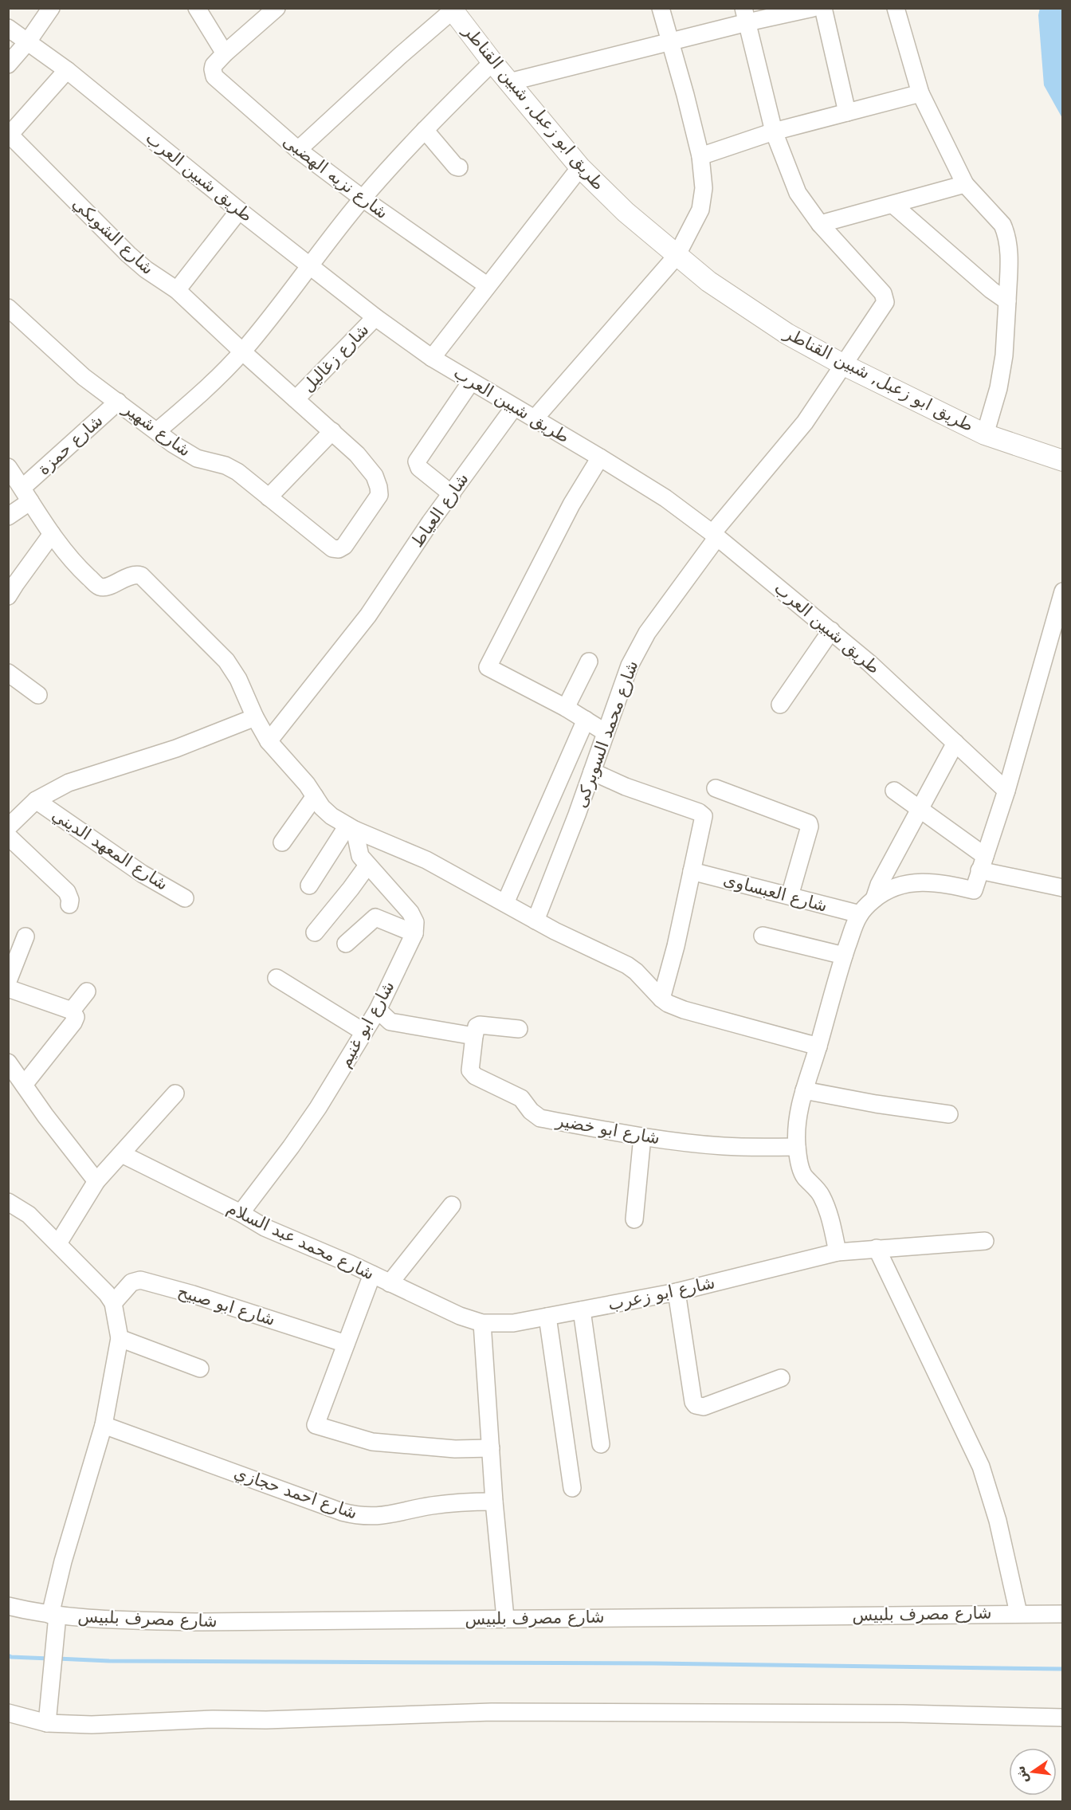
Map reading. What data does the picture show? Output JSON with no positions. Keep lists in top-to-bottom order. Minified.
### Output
{"streets":{"street":["طريق ابو زعبل, شبين القناطر","طريق شبين العرب","شارع نزيه الهضبى","شارع الشوبكي","شارع زغاليل","شارع شهير","شارع حمزة","شارع العياط","شارع محمد السوبركى","شارع المعهد الديني","شارع العبساوى","شارع ابو غنيم","شارع ابو خضير","شارع محمد عبد السلام","شارع ابو زعرب","شارع ابو صبيح","شارع احمد حجازي","شارع مصرف بلبيس"]},"crossings":[["طريق ابو زعبل, شبين القناطر","شارع محمد السوبركى"],["طريق شبين العرب","شارع الشوبكي"],["طريق شبين العرب","شارع زغاليل"],["طريق شبين العرب","شارع العياط"],["طريق شبين العرب","شارع محمد السوبركى"],["شارع الشوبكي","شارع زغاليل"],["شارع الشوبكي","شارع شهير"],["شارع شهير","شارع حمزة"],["شارع ابو غنيم","شارع محمد عبد السلام"],["شارع محمد عبد السلام","شارع ابو زعرب"]],"north":"left"}
